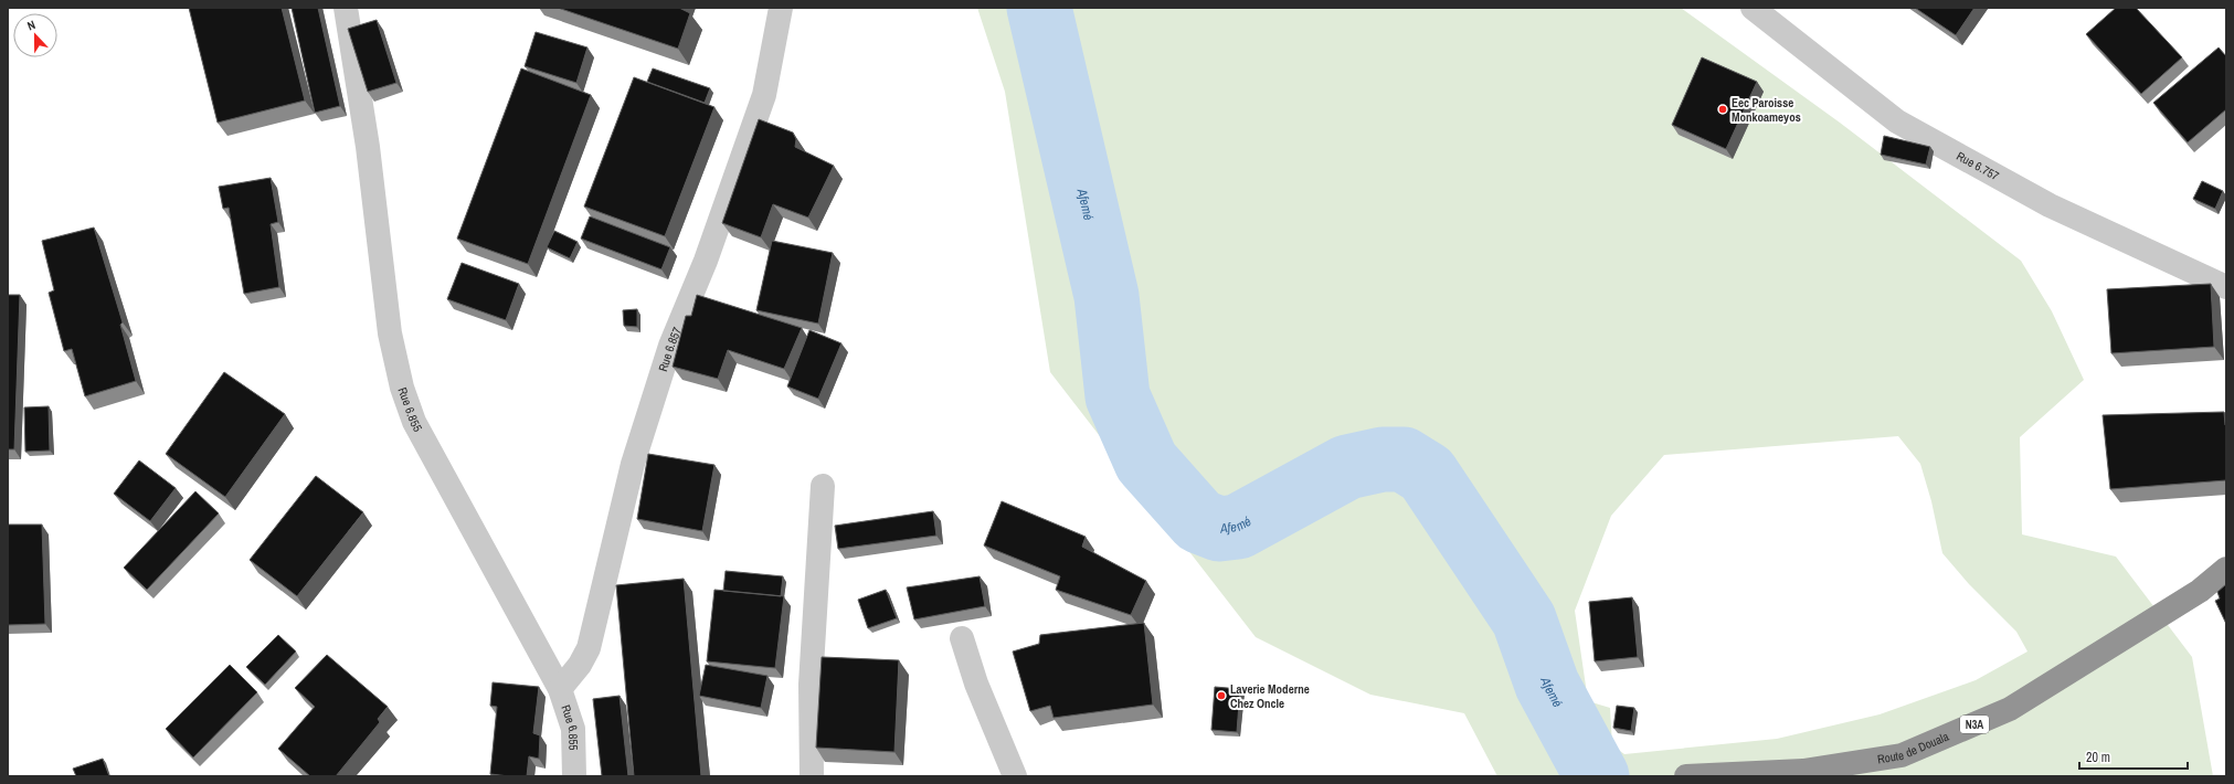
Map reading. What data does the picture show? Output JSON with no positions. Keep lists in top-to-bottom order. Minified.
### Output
{"streets":{"highway":["N3A","Route de Douala"],"street":["Rue 6.757","Rue 6.857","Rue 6.855"]},"crossings":[["Rue 6.857","Rue 6.855"]],"water":["Afemé"],"places":["Eec Paroisse Monkoameyos","Laverie Moderne Chez Oncle"],"scale_bar":"20 m","north":"top"}
